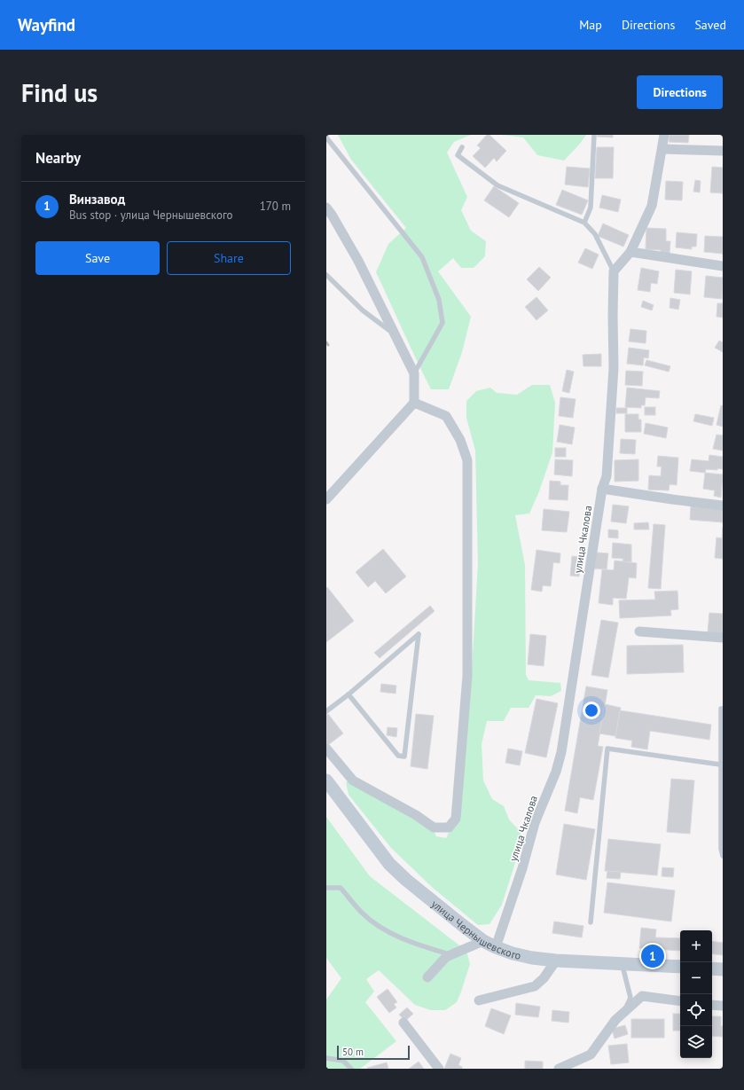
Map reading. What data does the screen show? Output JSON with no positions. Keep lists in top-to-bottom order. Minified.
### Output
{"streets":{"main road":["улица Чернышевского"],"street":["улица Чкалова"]},"crossings":[["улица Чкалова","улица Чернышевского"]],"scale_bar":"50 m","page":{"header":"Wayfind","nav":["Map","Directions","Saved"],"buttons":["Directions",["Save","Share"]],"title":"Find us","heading":"Nearby","list":[{"mark":"1","name":"Винзавод","note":"Bus stop · улица Чернышевского","value":"170 m"}],"map_buttons":["+","−"],"pins":"1","scale":"50 m"}}
